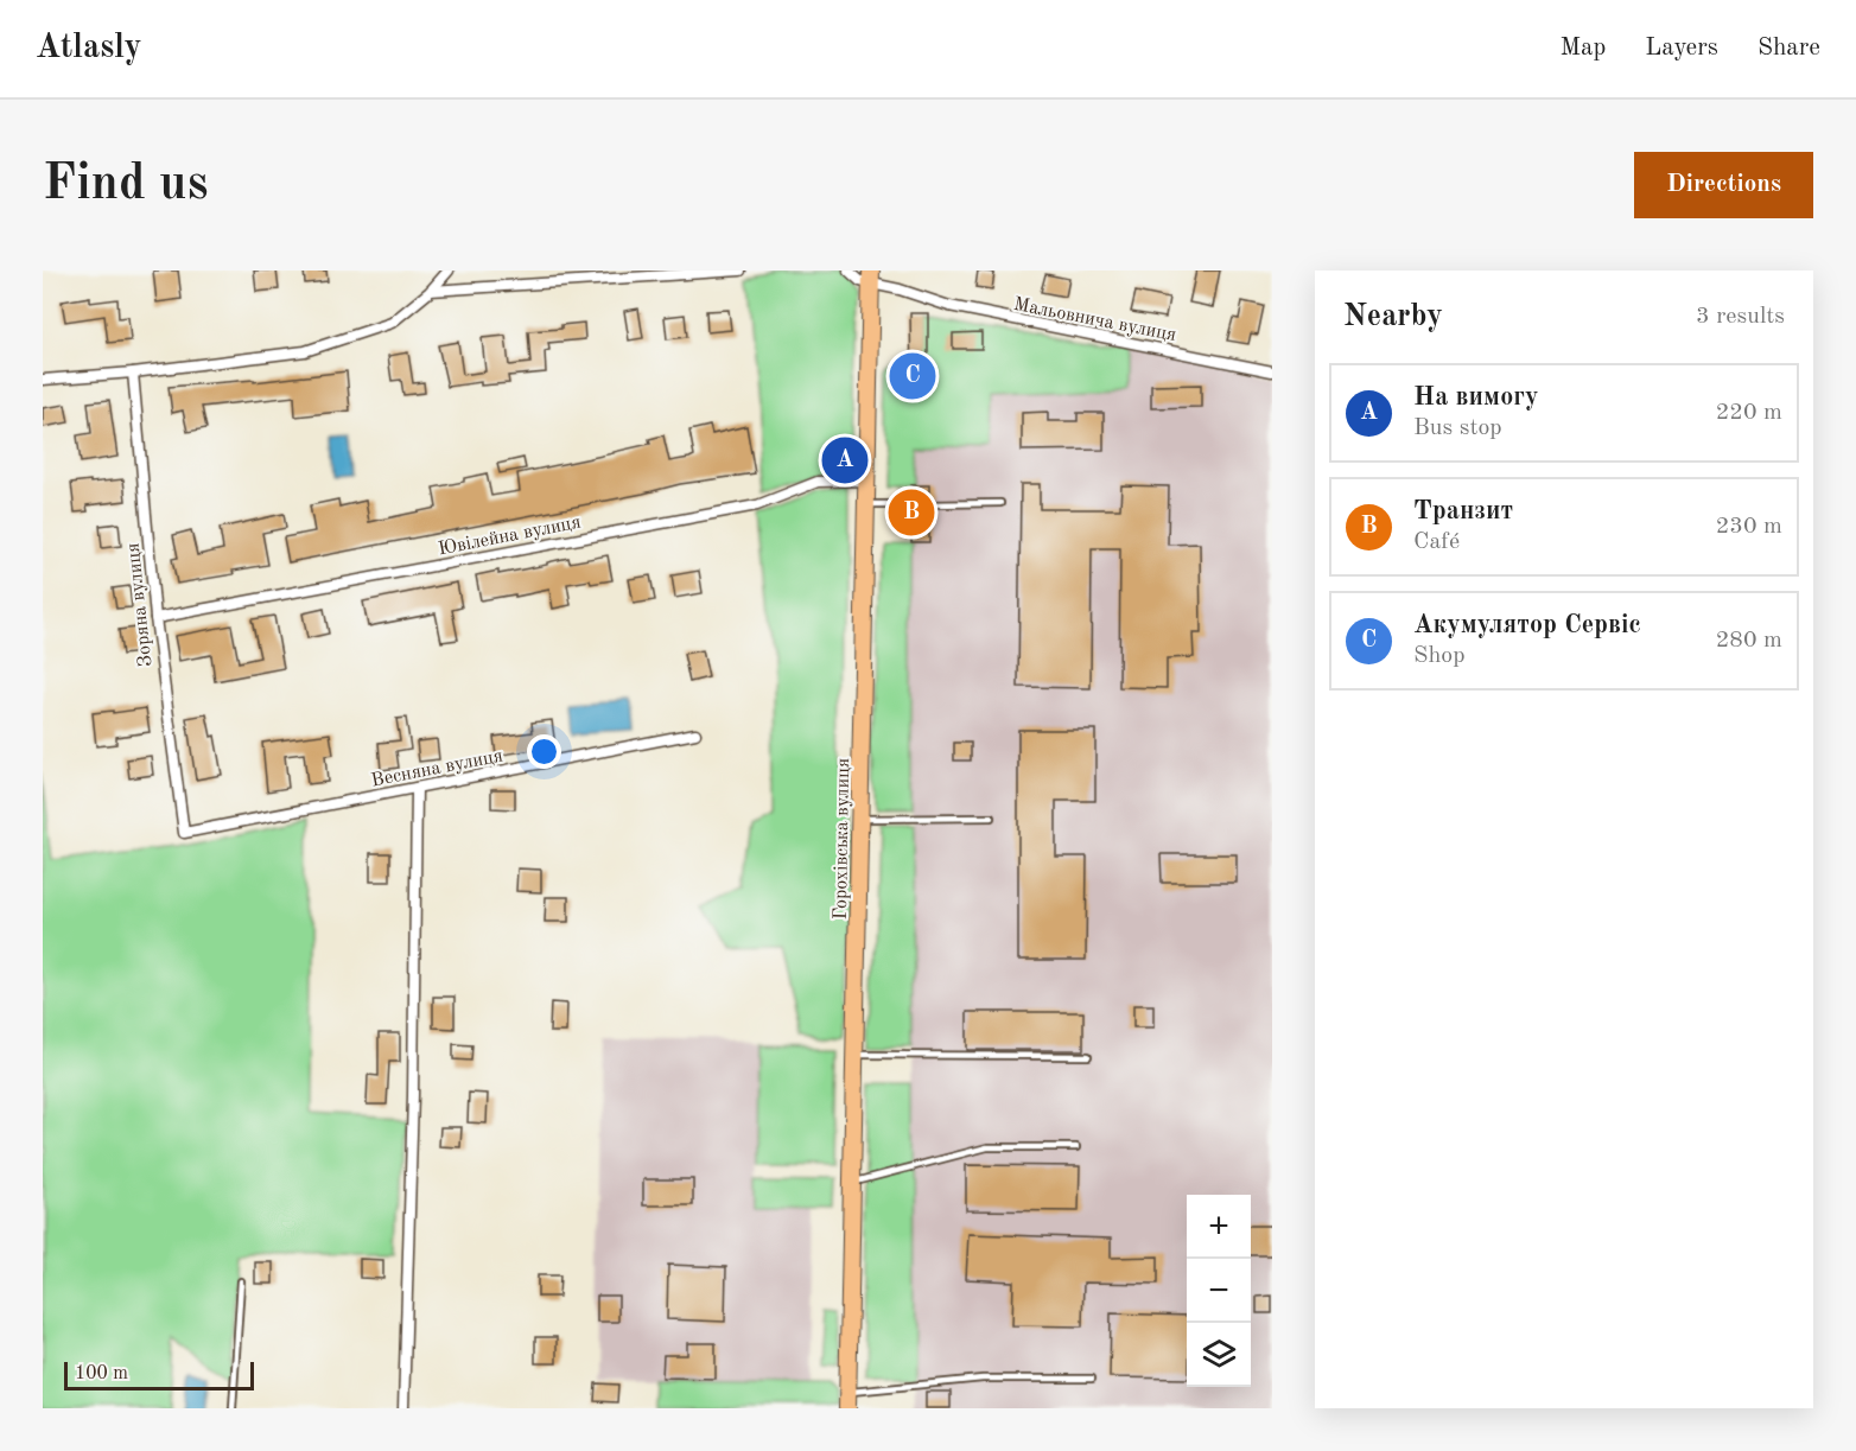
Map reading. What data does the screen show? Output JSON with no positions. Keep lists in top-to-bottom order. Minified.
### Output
{"streets":{"main road":["Горохівська вулиця"],"street":["Мальовнича вулиця","Ювілейна вулиця","Зоряна вулиця","Весняна вулиця"]},"crossings":[["Мальовнича вулиця","Горохівська вулиця"],["Ювілейна вулиця","Зоряна вулиця"],["Ювілейна вулиця","Горохівська вулиця"],["Зоряна вулиця","Весняна вулиця"]],"scale_bar":"100 m","page":{"header":"Atlasly","nav":["Map","Layers","Share"],"buttons":"Directions","title":"Find us","heading":["Nearby","3 results"],"pins":["C","A","B"],"list":[{"mark":"A","name":"На вимогу","note":"Bus stop","value":"220 m"},{"mark":"B","name":"Транзит","note":"Café","value":"230 m"},{"mark":"C","name":"Акумулятор Сервіс","note":"Shop","value":"280 m"}],"map_buttons":["+","−"],"scale":"100 m"}}
